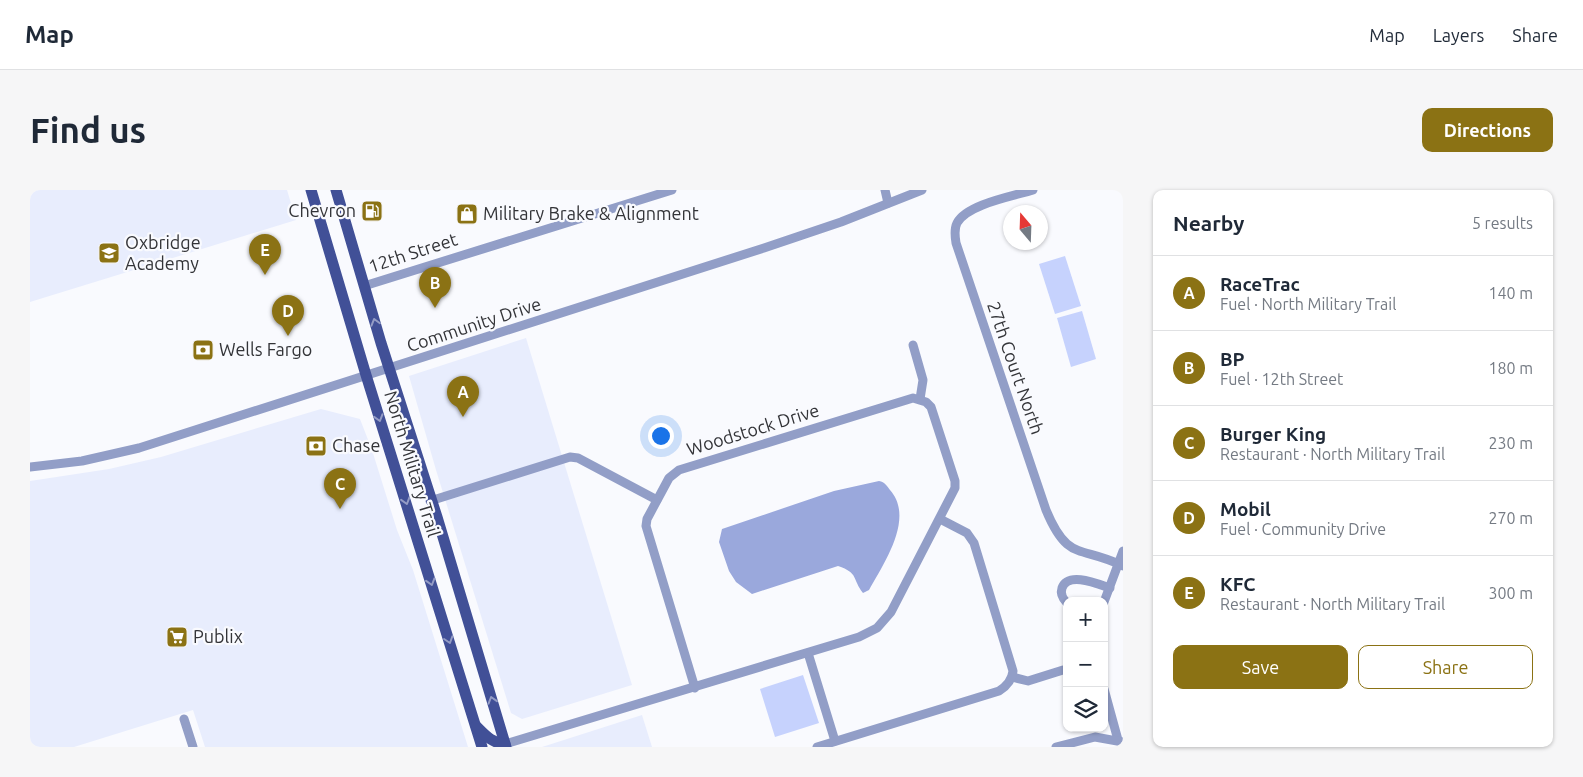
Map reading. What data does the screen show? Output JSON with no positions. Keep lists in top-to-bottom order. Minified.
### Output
{"streets":{"main road":["North Military Trail"],"street":["12th Street","Community Drive","27th Court North","Woodstock Drive"]},"crossings":[["12th Street","North Military Trail"],["Community Drive","North Military Trail"]],"places":{"fuel station":["Chevron"],"shop":["Military Brake & Alignment"],"school or university":["Oxbridge Academy"],"bank":["Wells Fargo","Chase"],"supermarket":["Publix"]},"north":"top","page":{"header":"Map","nav":["Map","Layers","Share"],"buttons":["Directions",["Save","Share"]],"title":"Find us","heading":["Nearby","5 results"],"pins":["E","B","D","A","C"],"list":[{"mark":"A","name":"RaceTrac","note":"Fuel · North Military Trail","value":"140 m"},{"mark":"B","name":"BP","note":"Fuel · 12th Street","value":"180 m"},{"mark":"C","name":"Burger King","note":"Restaurant · North Military Trail","value":"230 m"},{"mark":"D","name":"Mobil","note":"Fuel · Community Drive","value":"270 m"},{"mark":"E","name":"KFC","note":"Restaurant · North Military Trail","value":"300 m"}],"map_buttons":["+","−"]}}
